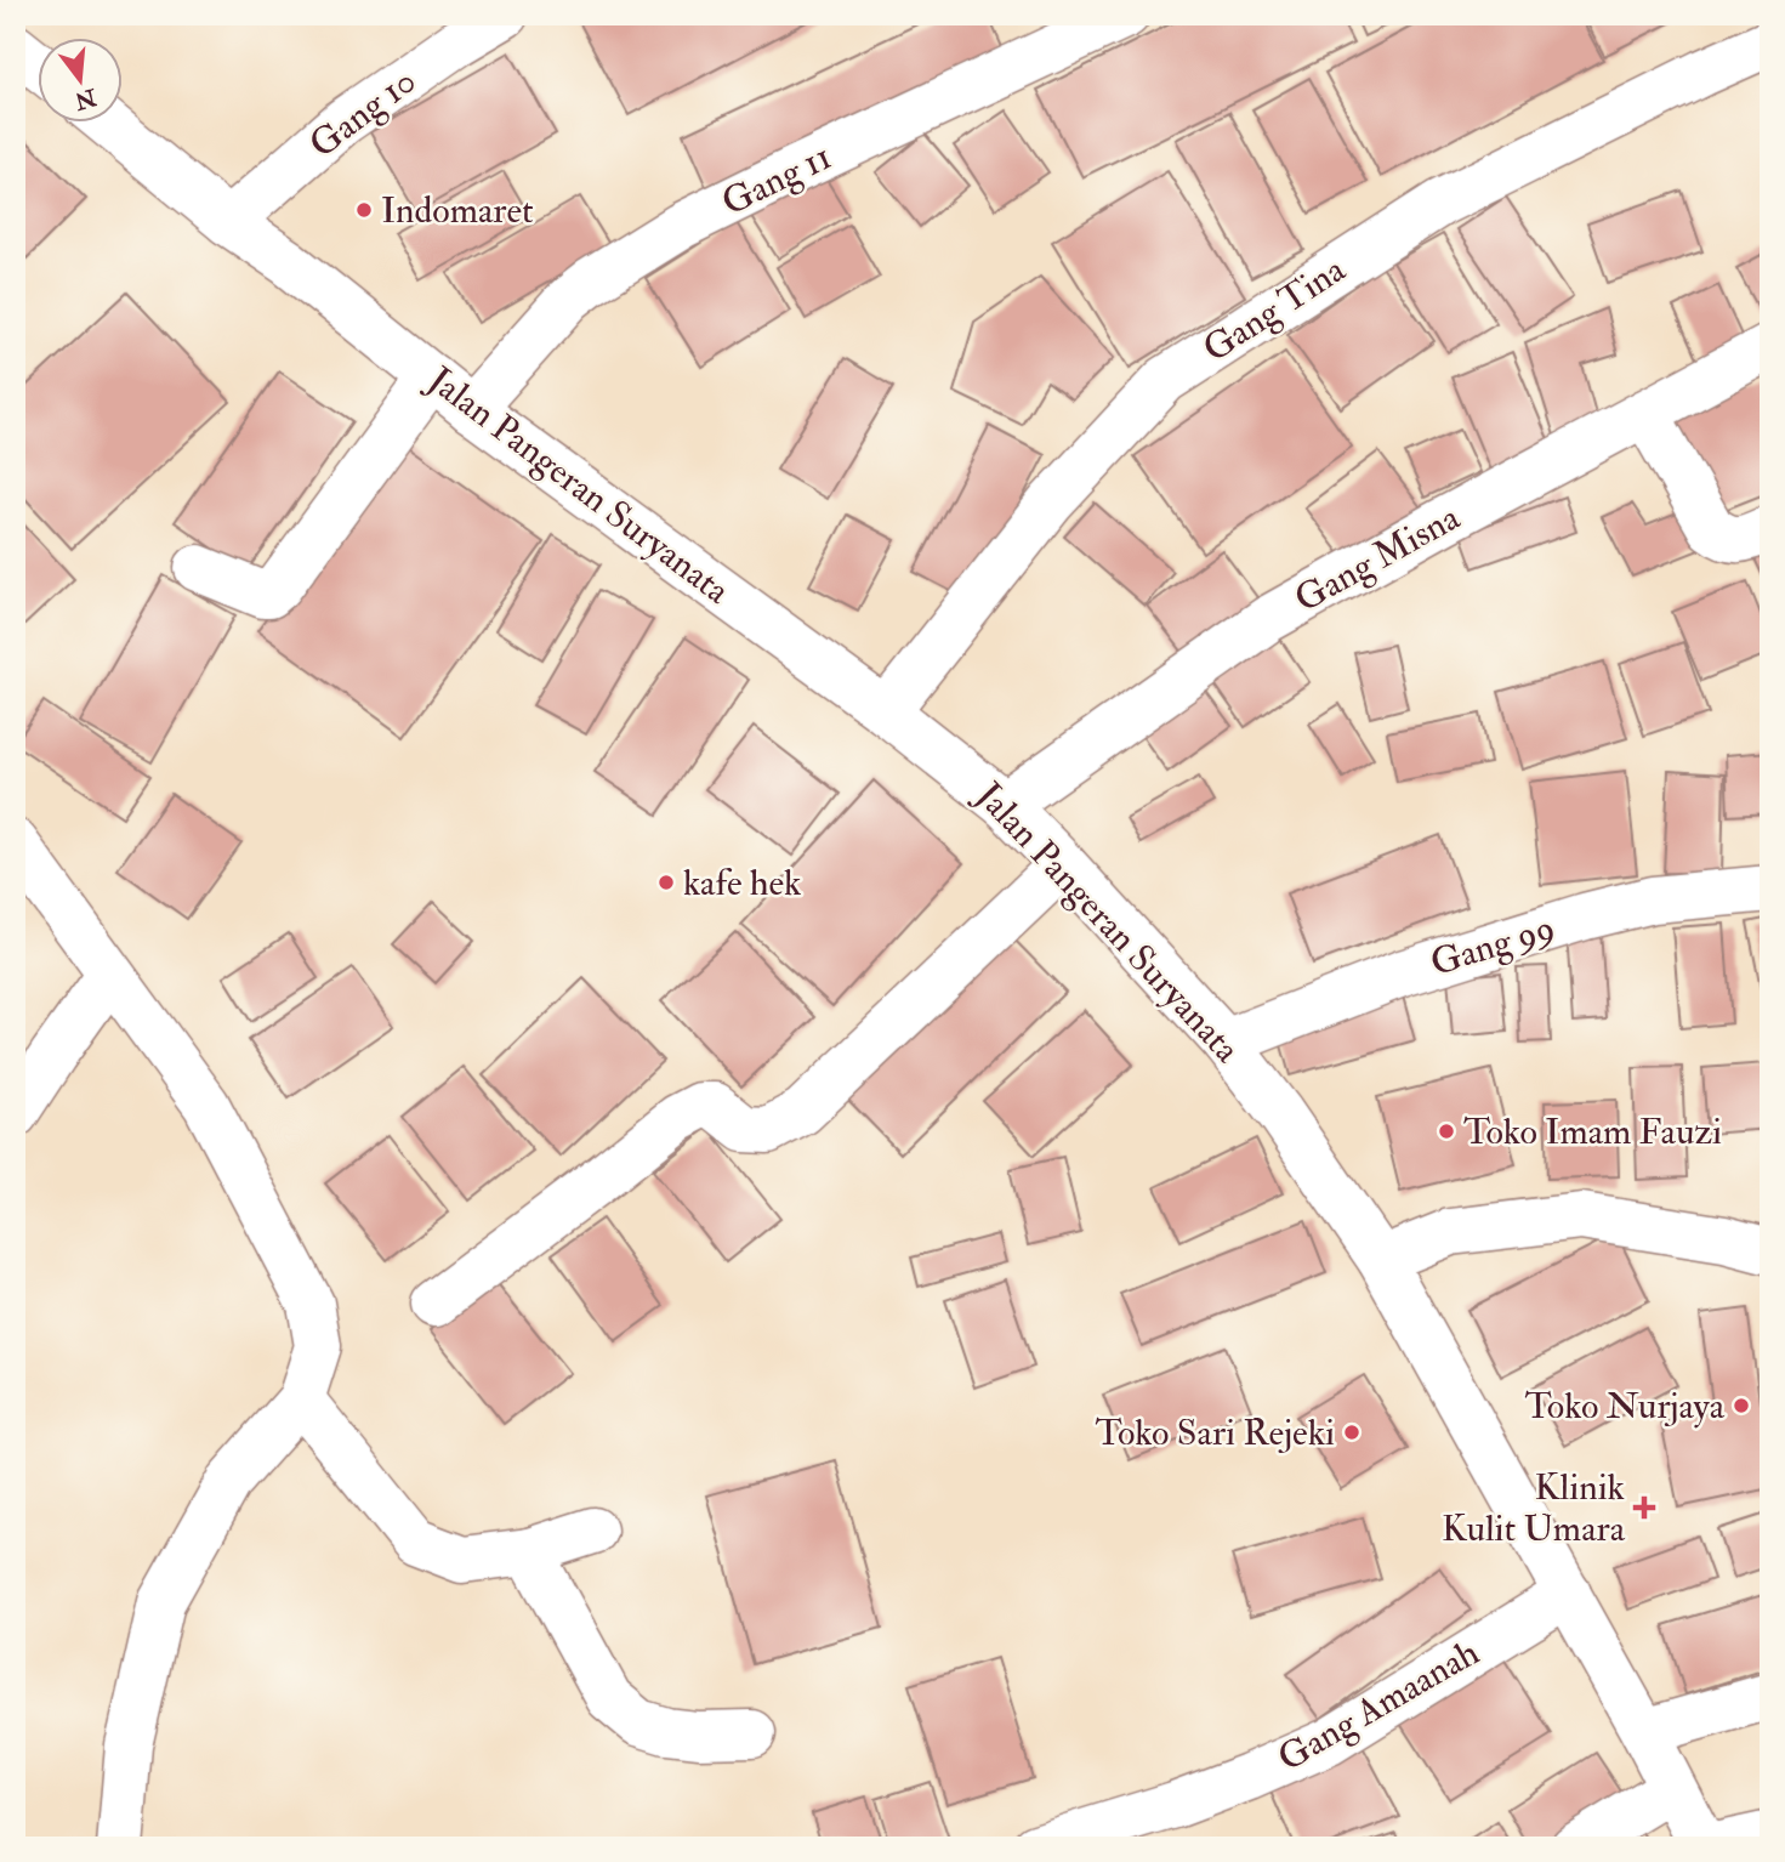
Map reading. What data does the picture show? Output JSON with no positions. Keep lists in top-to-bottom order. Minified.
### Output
{"streets":{"street":["Gang 10","Gang 11","Gang Tina","Jalan Pangeran Suryanata","Gang Misna","Gang 99","Gang Amaanah"]},"crossings":[["Gang 10","Jalan Pangeran Suryanata"],["Gang 11","Jalan Pangeran Suryanata"],["Gang Tina","Jalan Pangeran Suryanata"],["Jalan Pangeran Suryanata","Gang Misna"],["Jalan Pangeran Suryanata","Gang 99"],["Jalan Pangeran Suryanata","Gang Amaanah"]],"places":{"other":["Indomaret","kafe hek","Toko Imam Fauzi","Toko Nurjaya","Toko Sari Rejeki"],"health":["Klinik Kulit Umara"]},"north":"bottom"}
